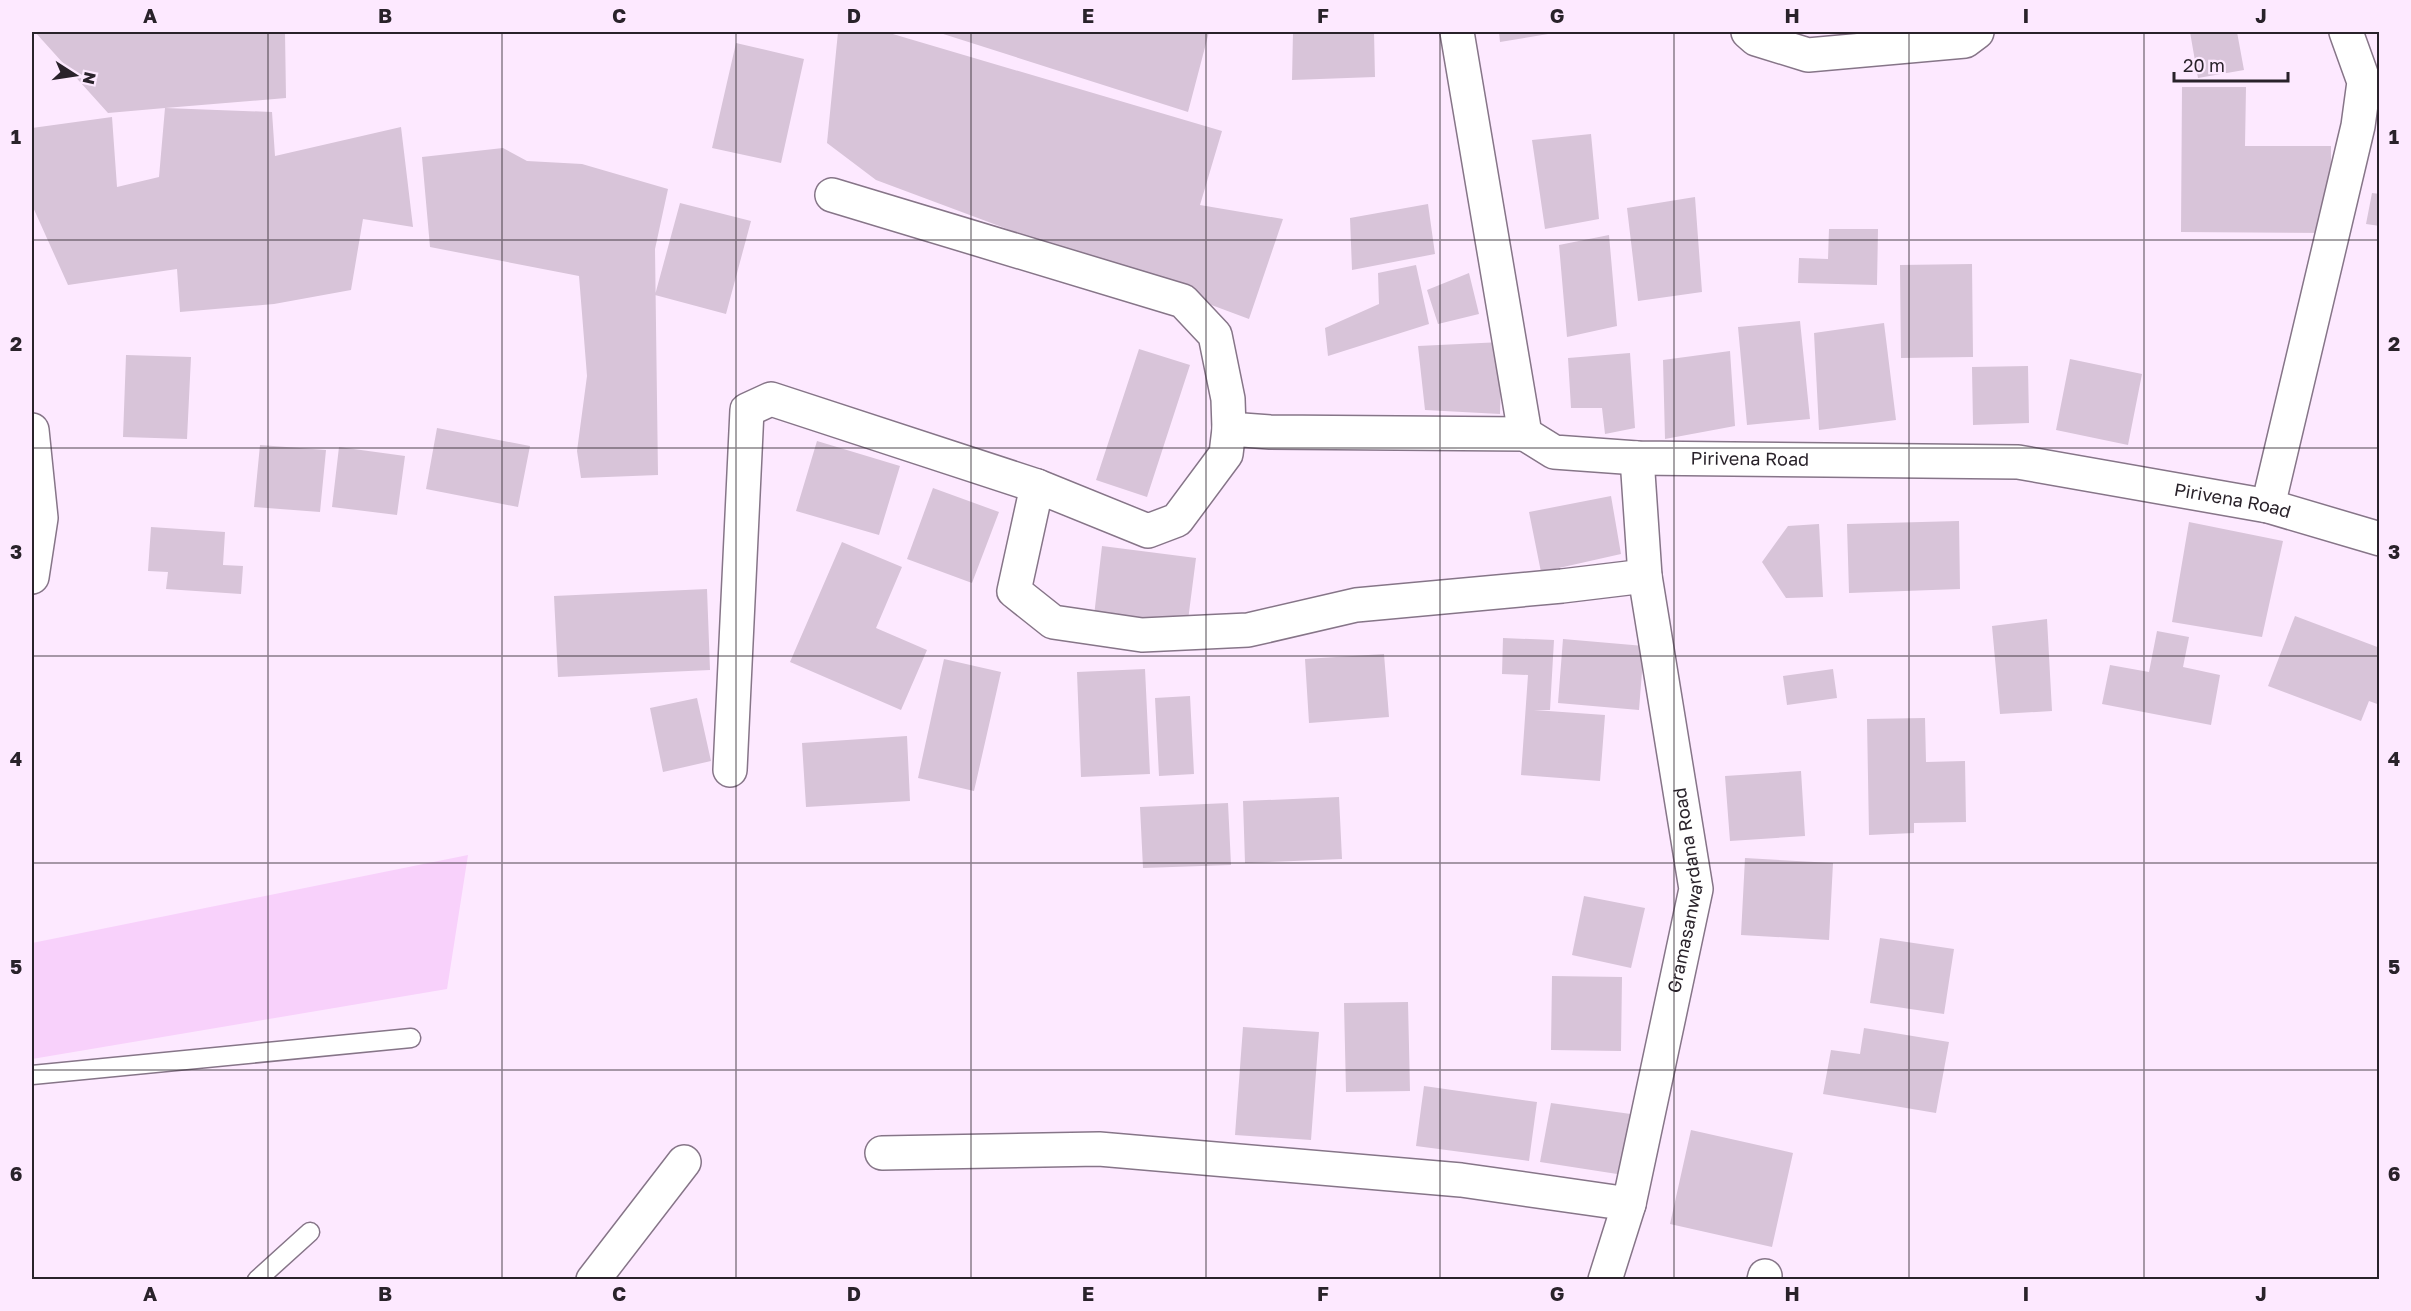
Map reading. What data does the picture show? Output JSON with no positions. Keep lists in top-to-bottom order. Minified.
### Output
{"streets":{"street":["Pirivena Road","Gramasanwardana Road"]},"crossings":[["Pirivena Road","Gramasanwardana Road"]],"scale_bar":"20 m","north":"right","grid":{"columns":["A","B","C","D","E","F","G","H","I","J"],"rows":["1","2","3","4","5","6"]}}
